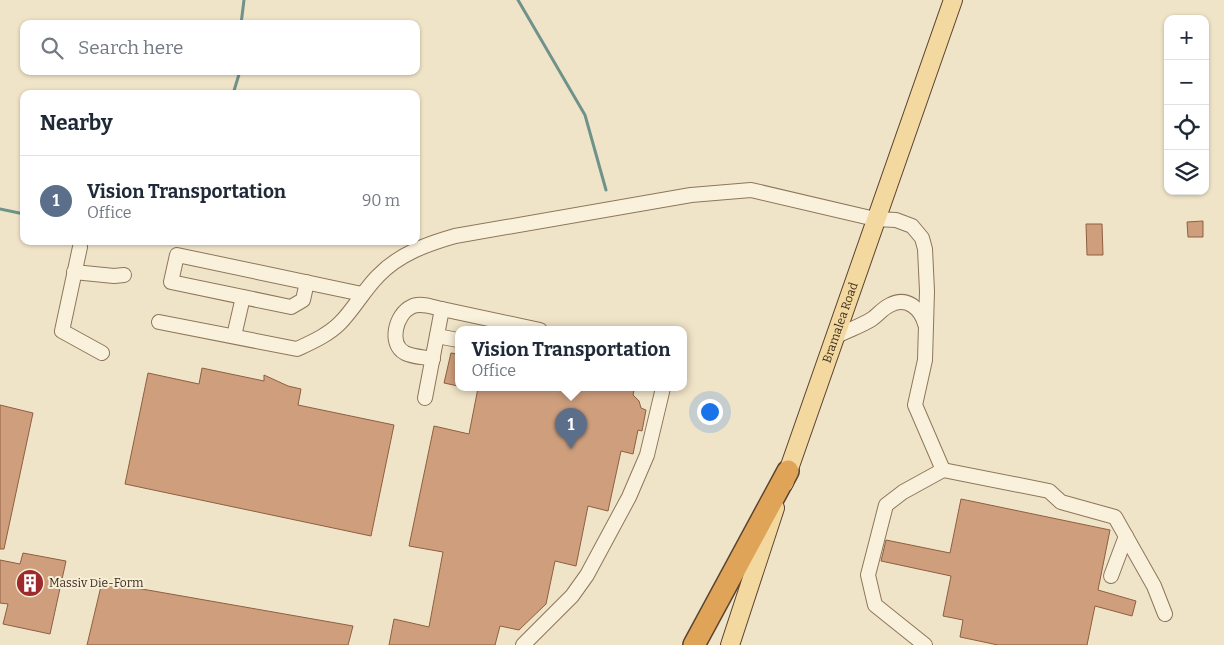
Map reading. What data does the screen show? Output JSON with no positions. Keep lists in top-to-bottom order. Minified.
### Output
{"streets":{"main road":["Bramalea Road"]},"places":{"building":["Massiv Die-Form"]},"page":{"map_buttons":["+","−"],"search":"Search here","heading":"Nearby","list":[{"mark":"1","name":"Vision Transportation","note":"Office","value":"90 m"}],"popup":["Vision Transportation","Office"],"pins":"1"}}
